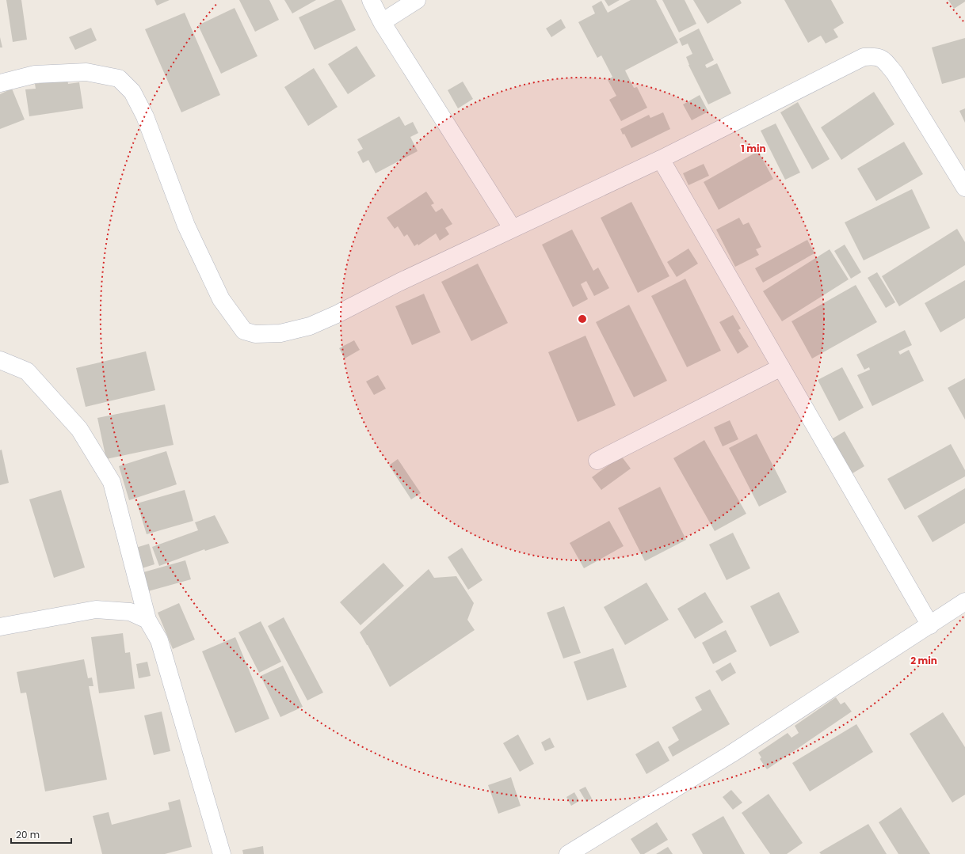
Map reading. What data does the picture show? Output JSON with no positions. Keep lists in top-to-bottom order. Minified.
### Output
{"scale_bar":"20 m","rings":["1 min","2 min"]}
